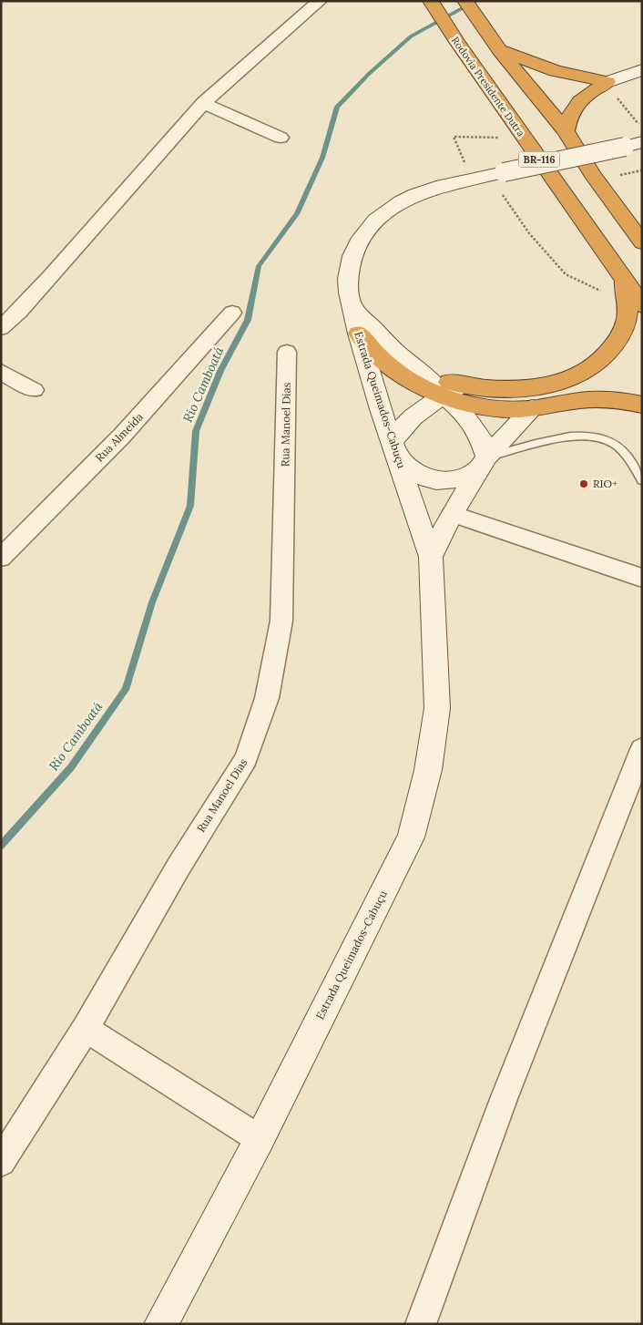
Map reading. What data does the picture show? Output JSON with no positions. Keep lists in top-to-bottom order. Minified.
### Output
{"streets":{"highway":["Rodovia Presidente Dutra","BR-116"],"main road":["Estrada Queimados-Cabuçu"],"street":["Rua Manoel Dias","Rua Almeida"]},"water":["Rio Camboatá"],"places":["RIO+"]}
